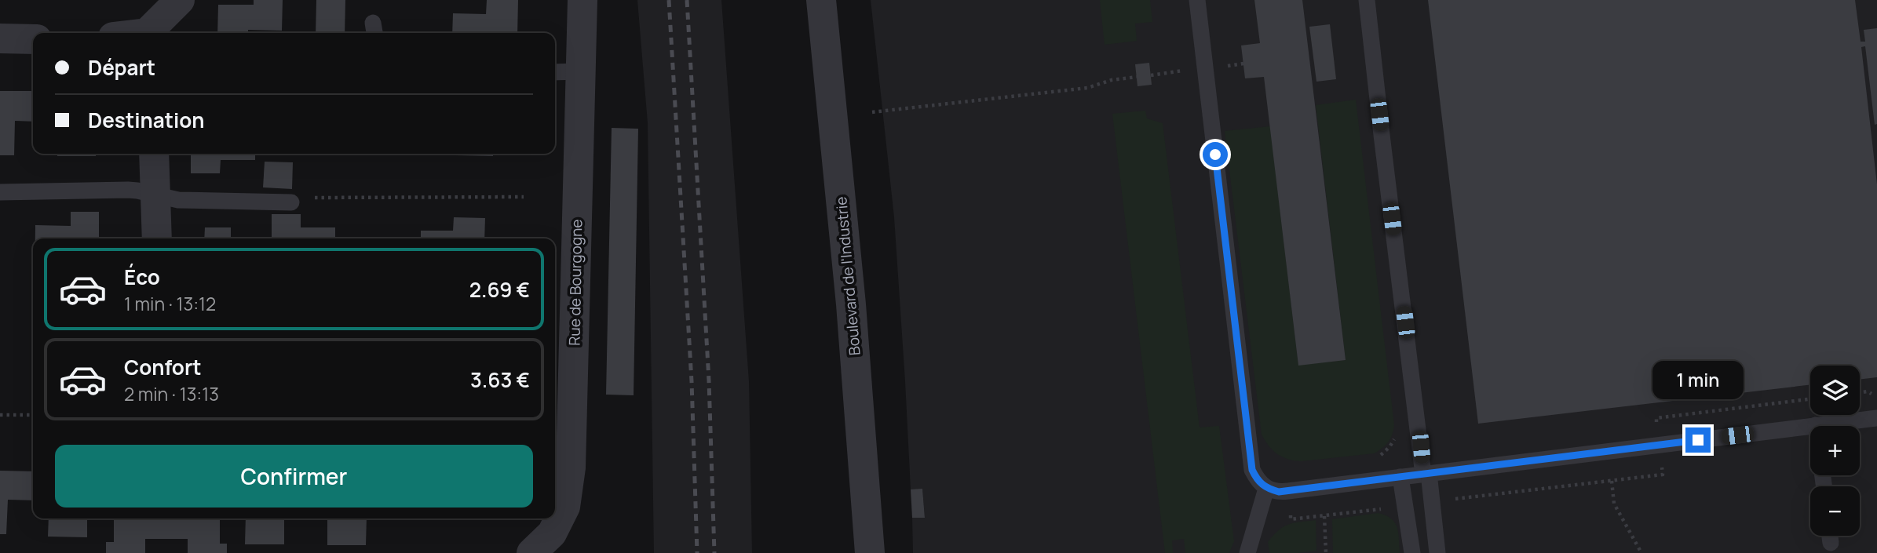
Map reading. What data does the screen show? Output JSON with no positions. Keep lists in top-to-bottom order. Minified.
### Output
{"streets":{"street":["Boulevard de l'Industrie","Rue de Bourgogne"]},"page":{"banner":["Départ","Destination"],"list":[{"name":"Éco","note":"1 min · 13:12","value":"2.69 €"},{"name":"Confort","note":"2 min · 13:13","value":"3.63 €"}],"bubble":"1 min","map_buttons":["+","−"],"buttons":"Confirmer"}}
